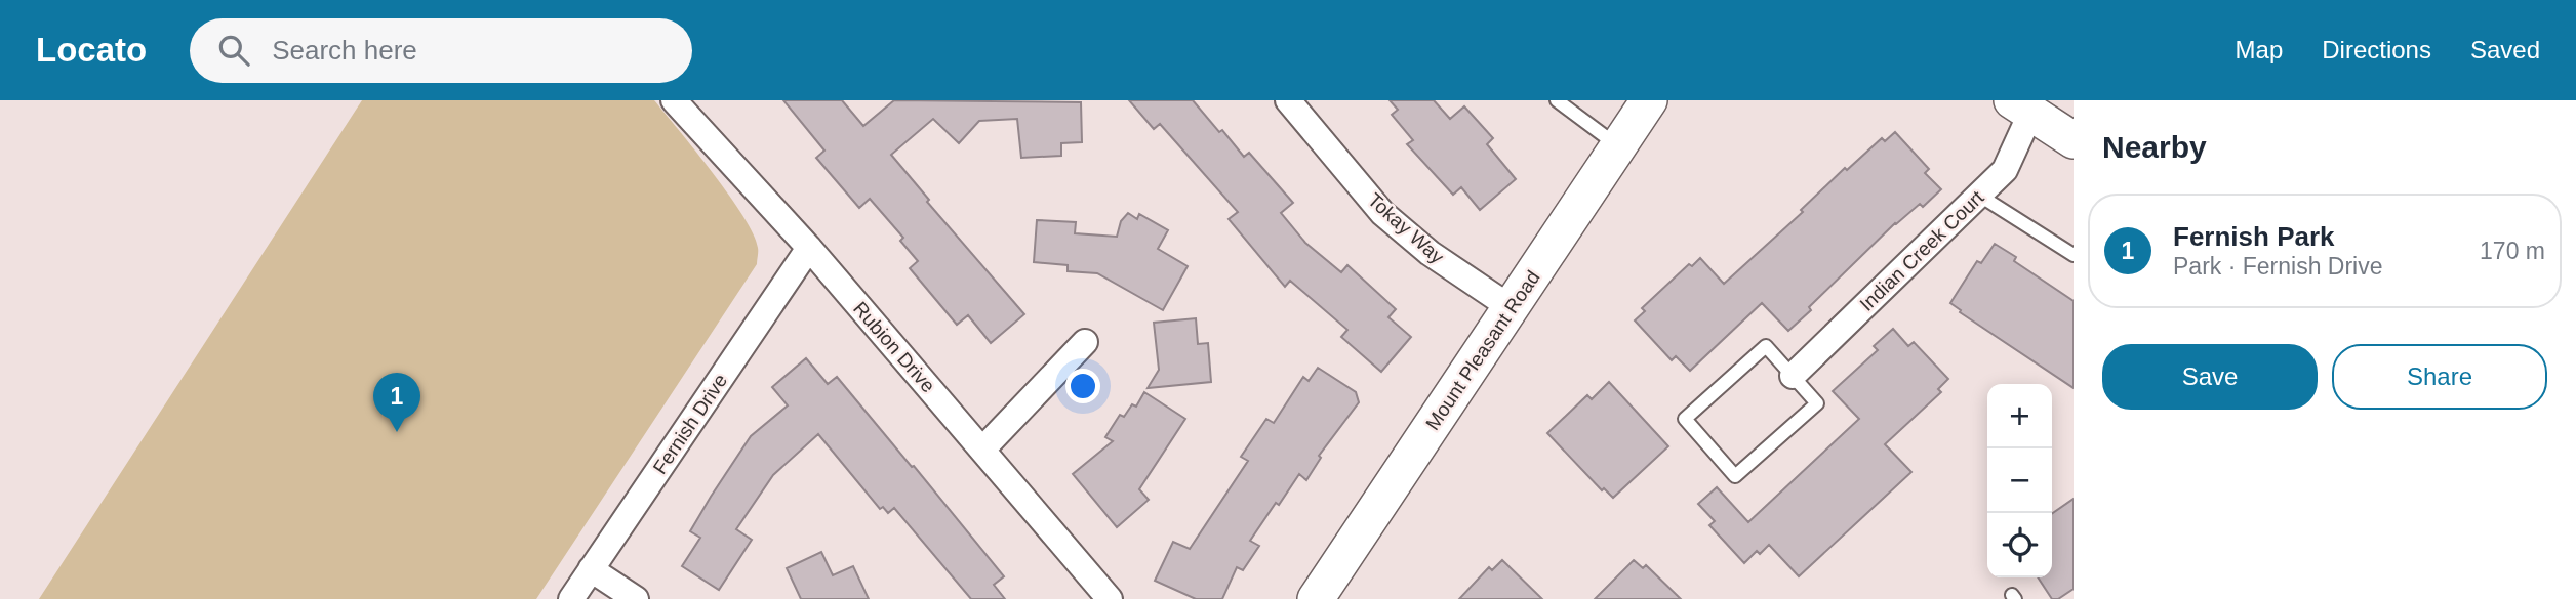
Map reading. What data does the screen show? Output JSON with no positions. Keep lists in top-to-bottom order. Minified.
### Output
{"streets":{"street":["Tokay Way","Indian Creek Court","Rubion Drive","Mount Pleasant Road","Fernish Drive"]},"crossings":[["Tokay Way","Mount Pleasant Road"],["Rubion Drive","Fernish Drive"]],"page":{"header":"Locato","search":"Search here","nav":["Map","Directions","Saved"],"heading":"Nearby","list":[{"mark":"1","name":"Fernish Park","note":"Park · Fernish Drive","value":"170 m"}],"buttons":["Save","Share"],"pins":"1","map_buttons":["+","−"]}}
